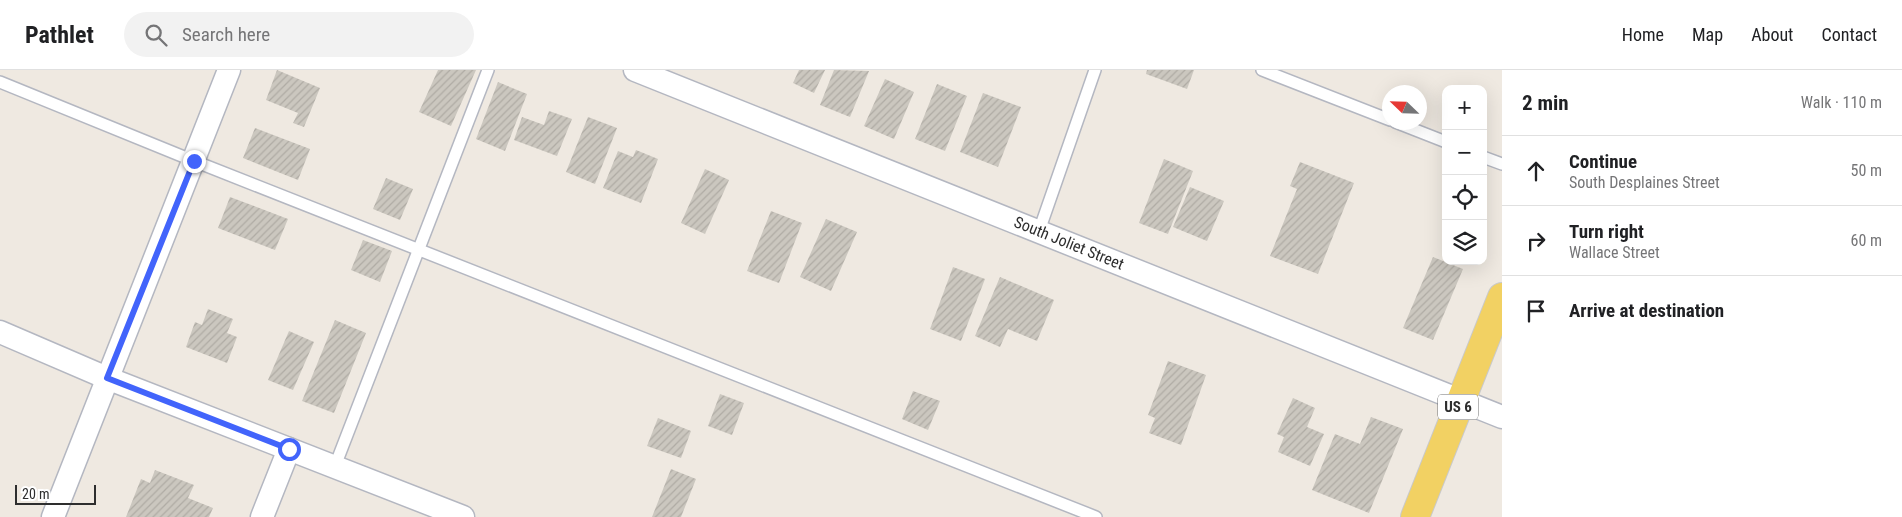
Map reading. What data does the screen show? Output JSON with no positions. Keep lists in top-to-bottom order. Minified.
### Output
{"streets":{"main road":["US 6"],"street":["South Joliet Street"]},"crossings":[["South Joliet Street","US 6"]],"scale_bar":"20 m","north":"top left","page":{"header":"Pathlet","search":"Search here","nav":["Home","Map","About","Contact"],"heading":["2 min","Walk · 110 m"],"map_buttons":["+","−"],"list":[["Continue","South Desplaines Street","50 m"],["Turn right","Wallace Street","60 m"],"Arrive at destination"],"scale":"20 m"}}
